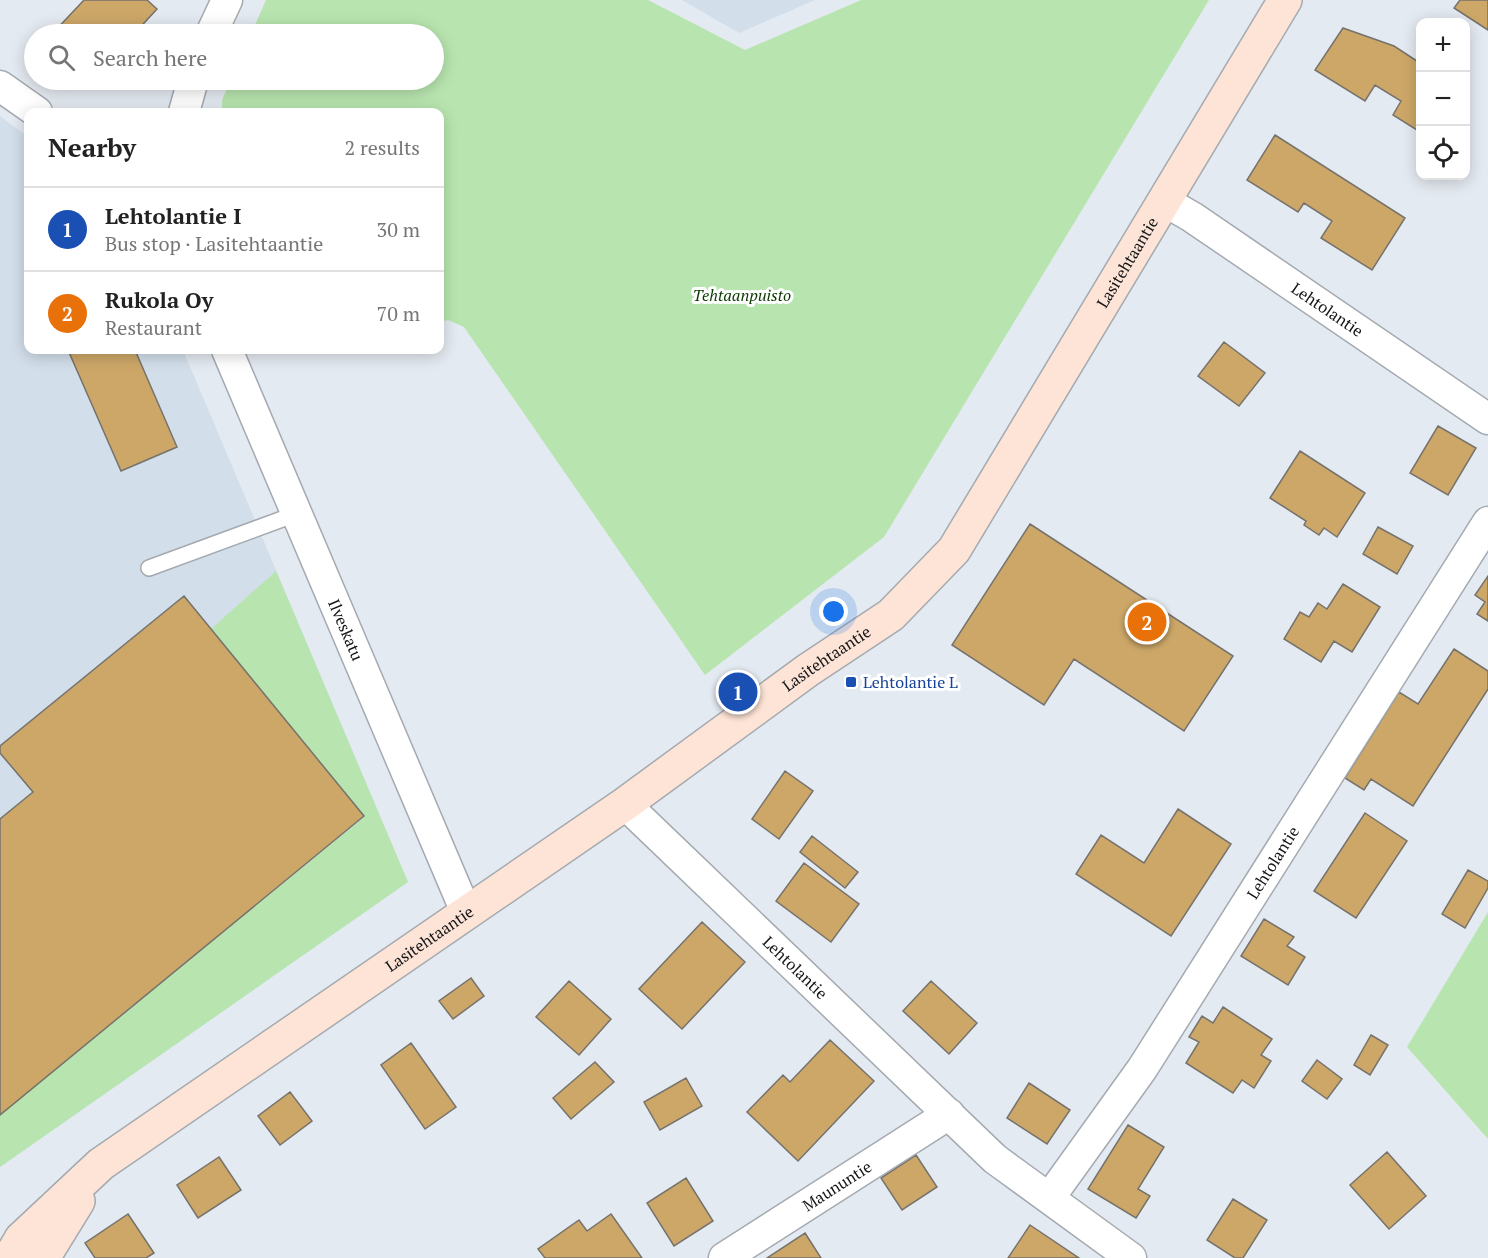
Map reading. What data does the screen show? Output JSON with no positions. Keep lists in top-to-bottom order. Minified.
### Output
{"streets":{"street":["Lasitehtaantie","Lehtolantie","Ilveskatu","Maununtie"]},"crossings":[["Lasitehtaantie","Lehtolantie"],["Lasitehtaantie","Ilveskatu"],["Lehtolantie","Maununtie"]],"parks":["Tehtaanpuisto"],"places":{"transit":["Lehtolantie L"]},"page":{"map_buttons":["+","−"],"search":"Search here","heading":["Nearby","2 results"],"list":[{"mark":"1","name":"Lehtolantie I","note":"Bus stop · Lasitehtaantie","value":"30 m"},{"mark":"2","name":"Rukola Oy","note":"Restaurant","value":"70 m"}],"pins":["2","1"]}}
